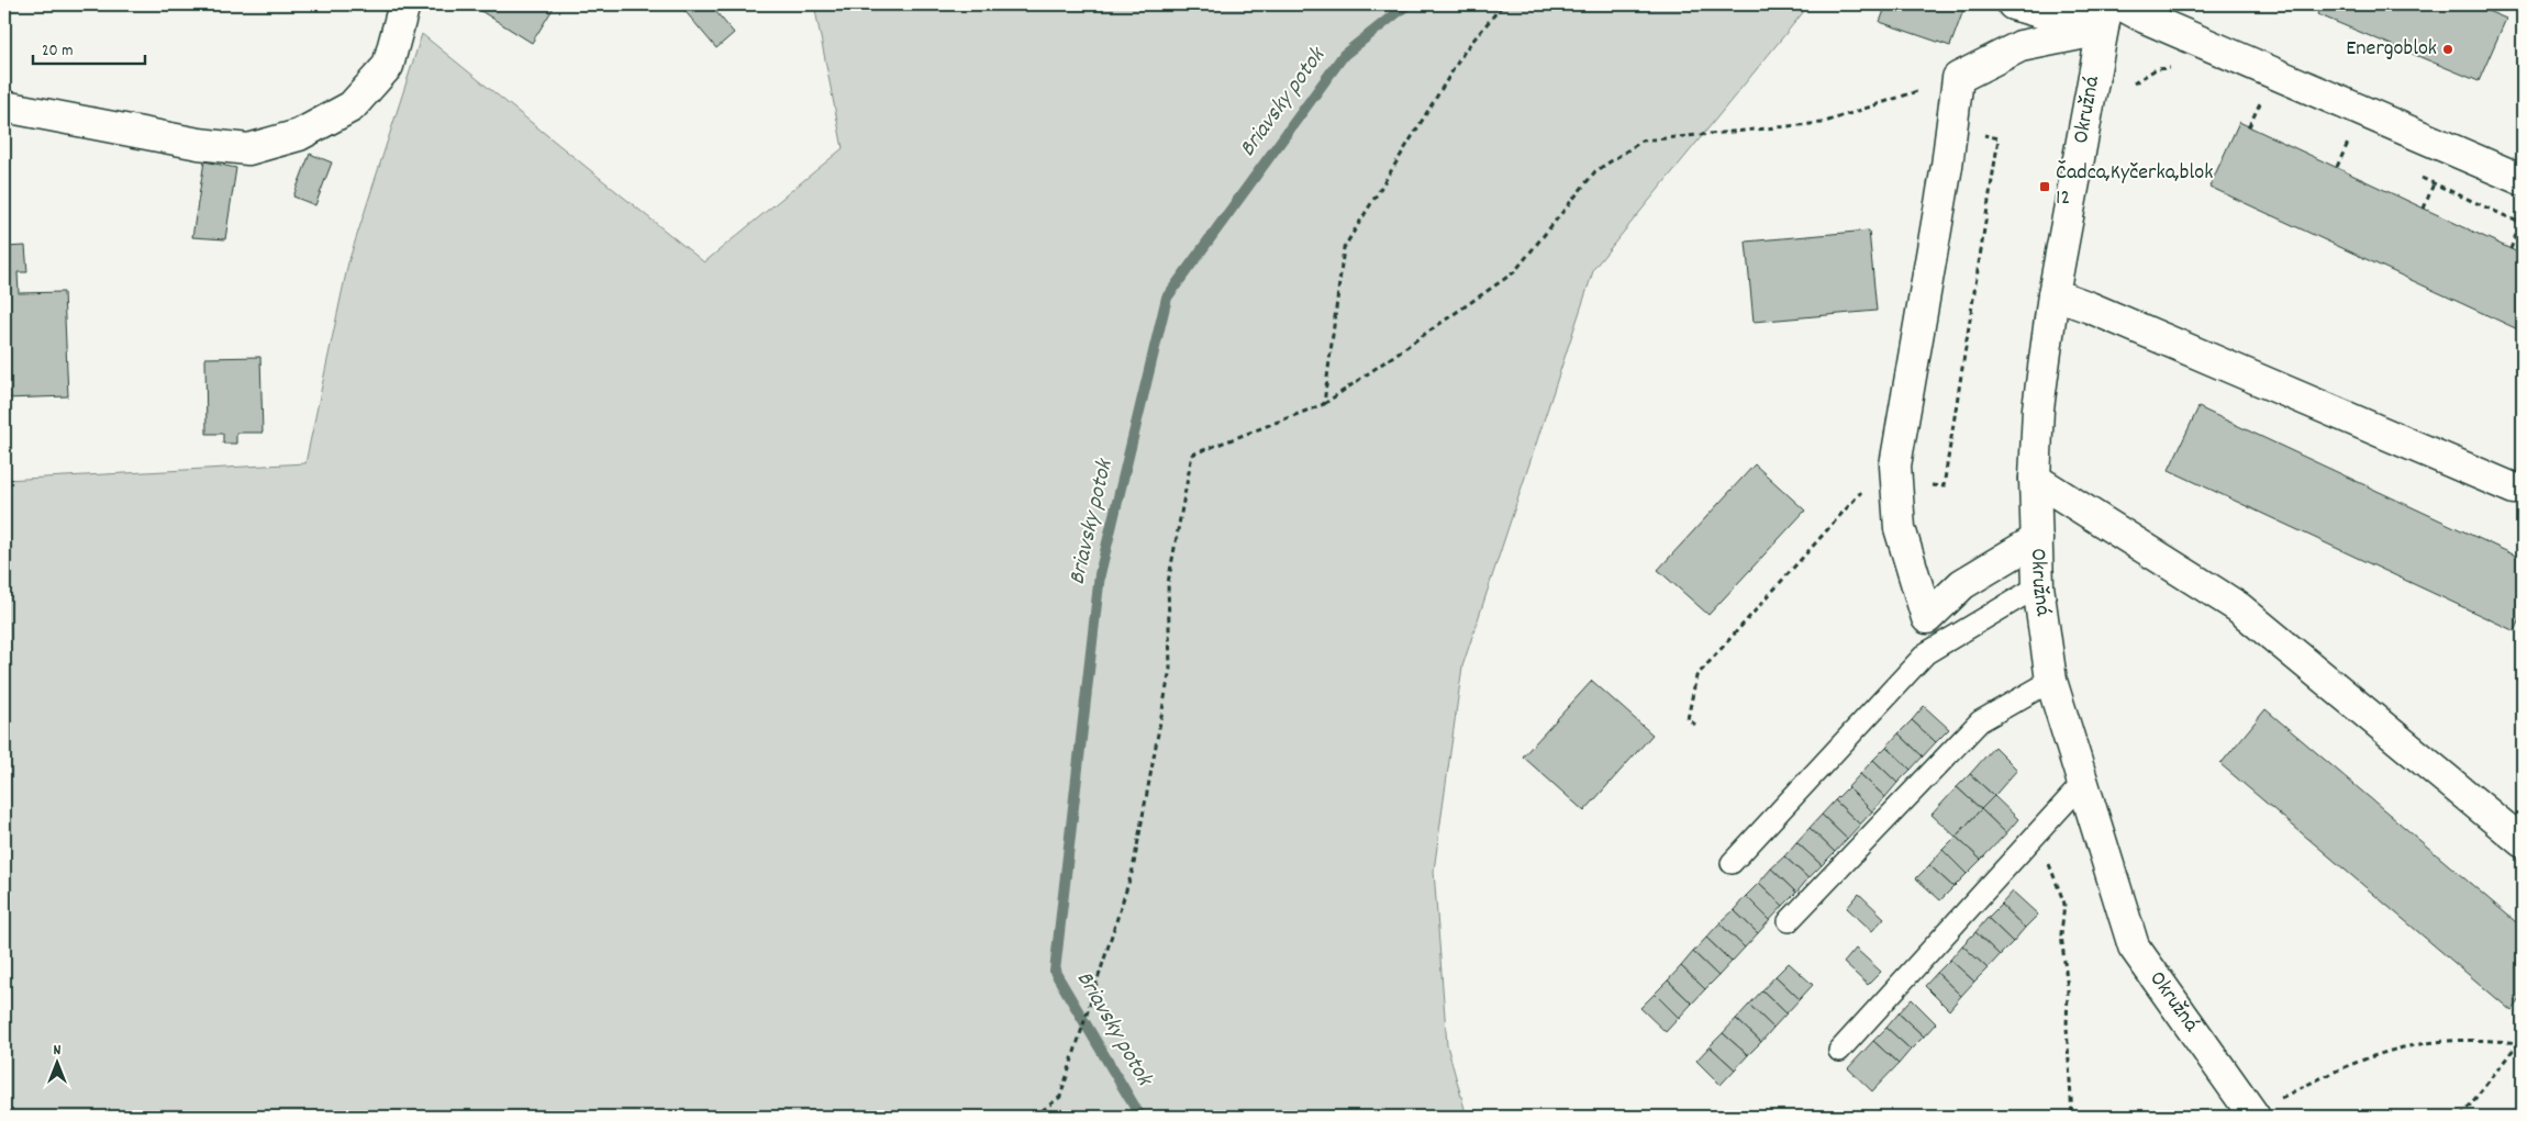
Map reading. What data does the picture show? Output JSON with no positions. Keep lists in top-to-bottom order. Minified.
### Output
{"streets":{"street":["Okružná"]},"water":["Briavsky potok"],"places":{"other":["Energoblok"],"transit":["Čadca,Kyčerka,blok 12"]},"scale_bar":"20 m","north":"top"}
